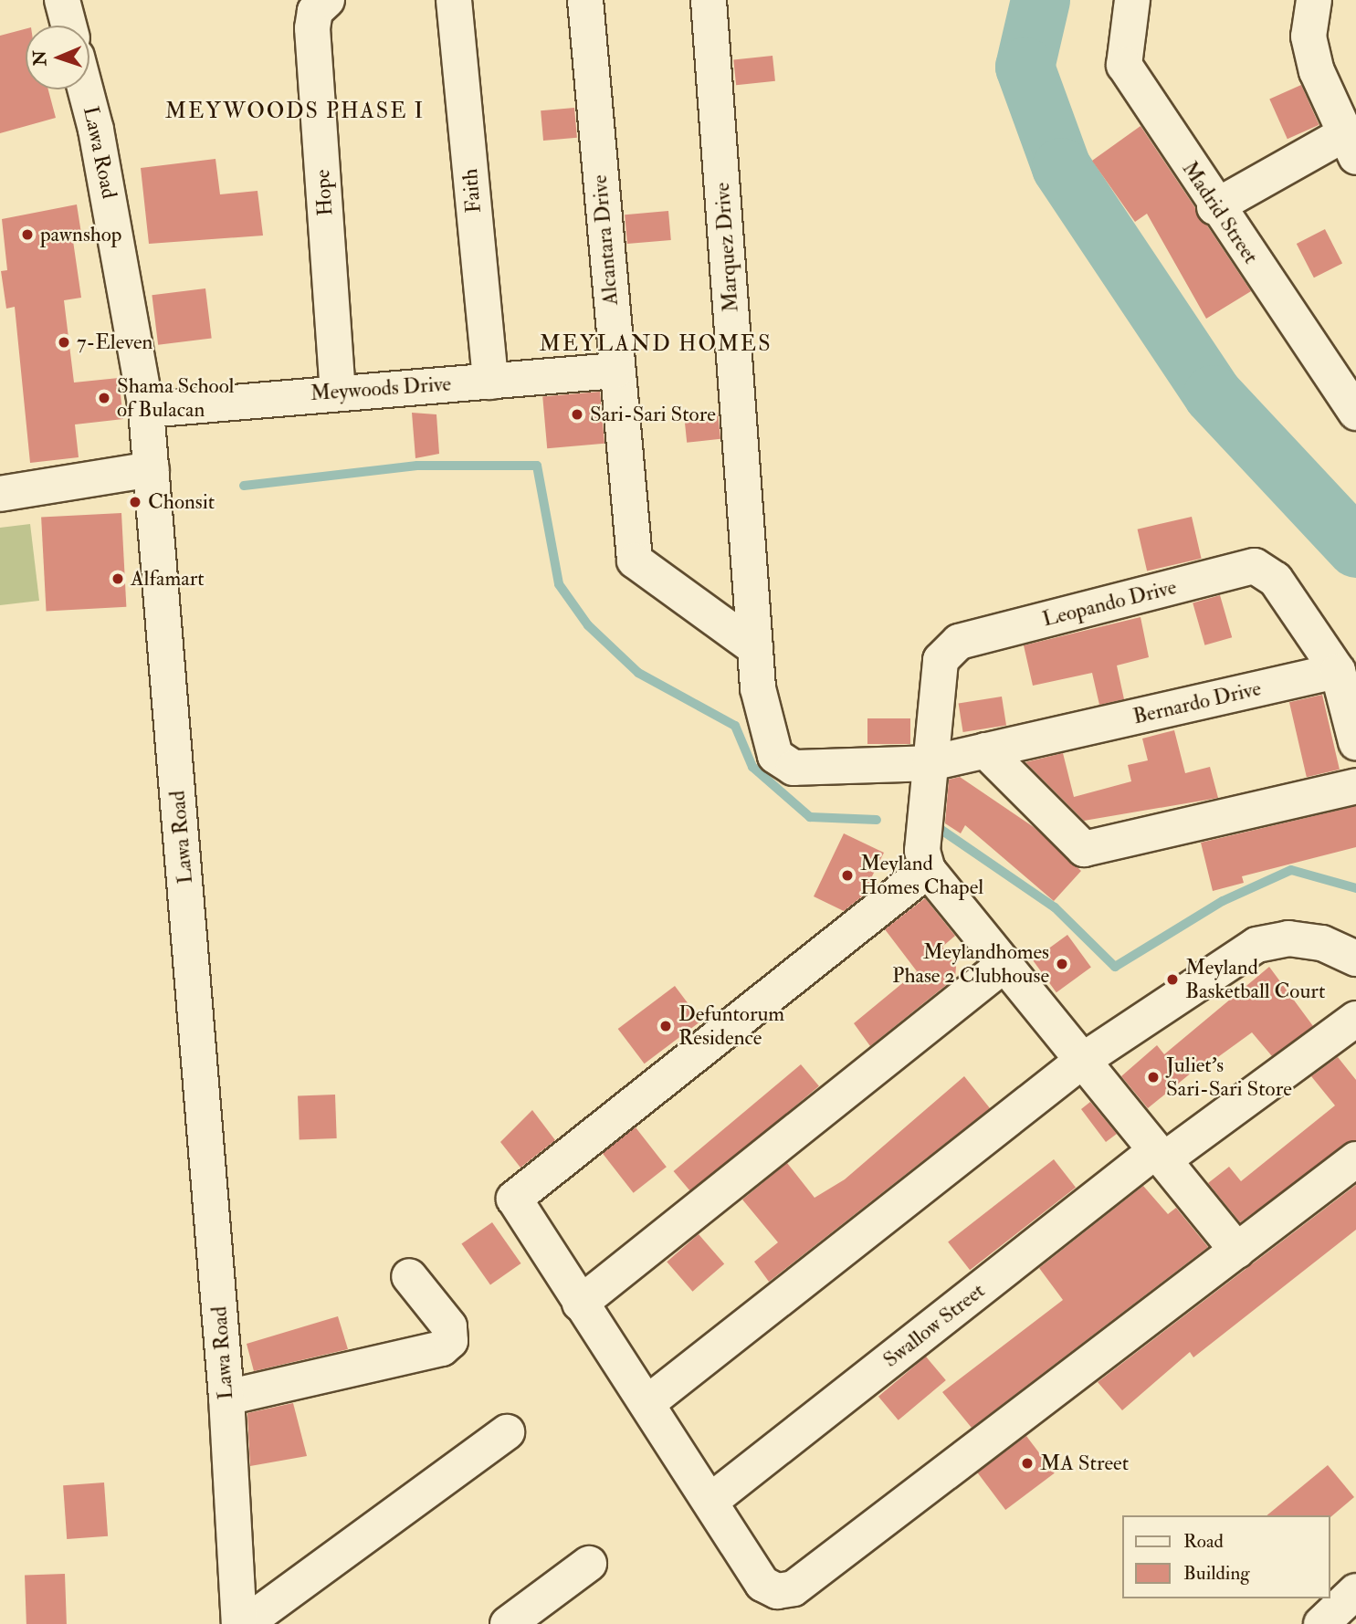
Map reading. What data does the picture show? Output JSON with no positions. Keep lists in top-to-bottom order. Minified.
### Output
{"streets":{"street":["Lawa Road","Faith","Hope","Madrid Street","Alcantara Drive","Marquez Drive","Meywoods Drive","Leopando Drive","Bernardo Drive","Swallow Street"]},"crossings":[["Lawa Road","Meywoods Drive"],["Faith","Meywoods Drive"],["Hope","Meywoods Drive"],["Alcantara Drive","Marquez Drive"],["Alcantara Drive","Meywoods Drive"],["Alcantara Drive","Bernardo Drive"],["Marquez Drive","Bernardo Drive"],["Leopando Drive","Bernardo Drive"]],"districts":["MEYWOODS PHASE I","MEYLAND HOMES"],"places":["pawnshop","7-Eleven","Shama School of Bulacan","Sari-Sari Store","Chonsit","Alfamart","Meyland Homes Chapel","Meylandhomes Phase 2 Clubhouse","Meyland Basketball Court","Defuntorum Residence","Juliet's Sari-Sari Store","MA Street"],"legend":["Road","Building"],"north":"left"}
